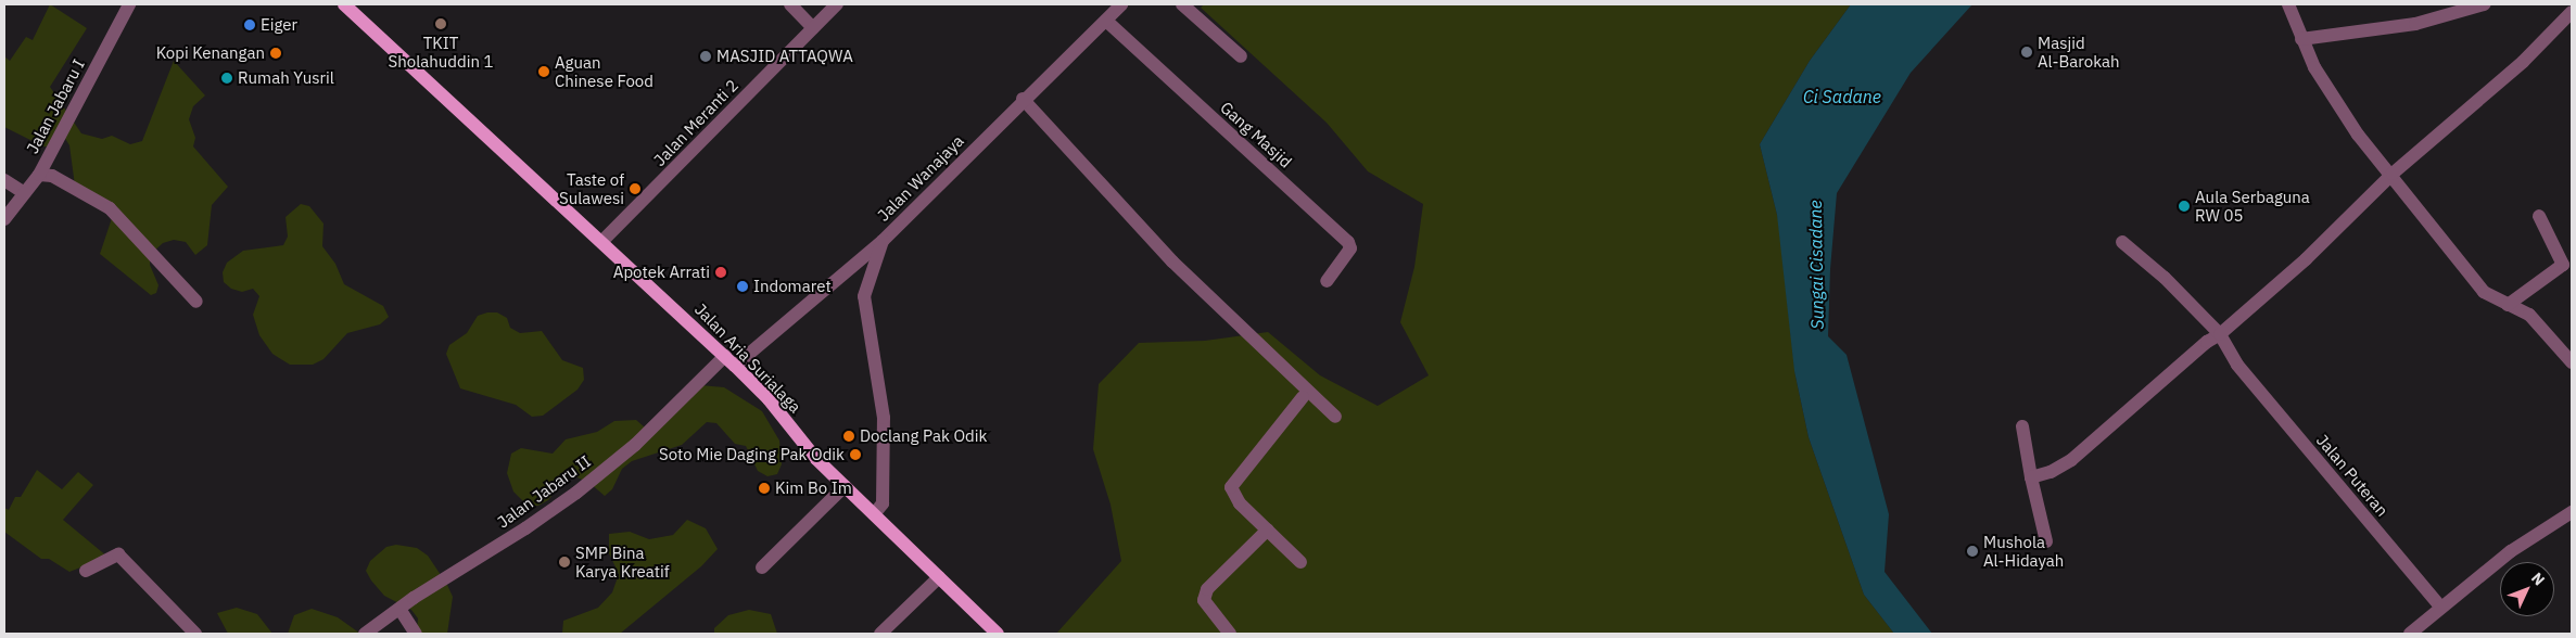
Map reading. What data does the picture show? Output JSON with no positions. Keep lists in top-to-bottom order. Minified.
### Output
{"streets":{"main road":["Jalan Aria Surialaga"],"street":["Jalan Jabaru I","Jalan Meranti 2","Gang Masjid","Jalan Wanajaya","Jalan Puteran","Jalan Jabaru II"]},"crossings":[["Jalan Meranti 2","Jalan Aria Surialaga"],["Gang Masjid","Jalan Wanajaya"],["Jalan Wanajaya","Jalan Aria Surialaga"],["Jalan Wanajaya","Jalan Jabaru II"],["Jalan Aria Surialaga","Jalan Jabaru II"]],"water":["Ci Sadane","Sungai Cisadane"],"places":["TKIT Sholahuddin 1","Eiger","Masjid Al-Barokah","Kopi Kenangan","MASJID ATTAQWA","Aguan Chinese Food","Rumah Yusril","Taste of Sulawesi","Aula Serbaguna RW 05","Apotek Arrati","Indomaret","Doclang Pak Odik","Soto Mie Daging Pak Odik","Kim Bo Im","Mushola Al-Hidayah","SMP Bina Karya Kreatif"],"north":"top right"}
